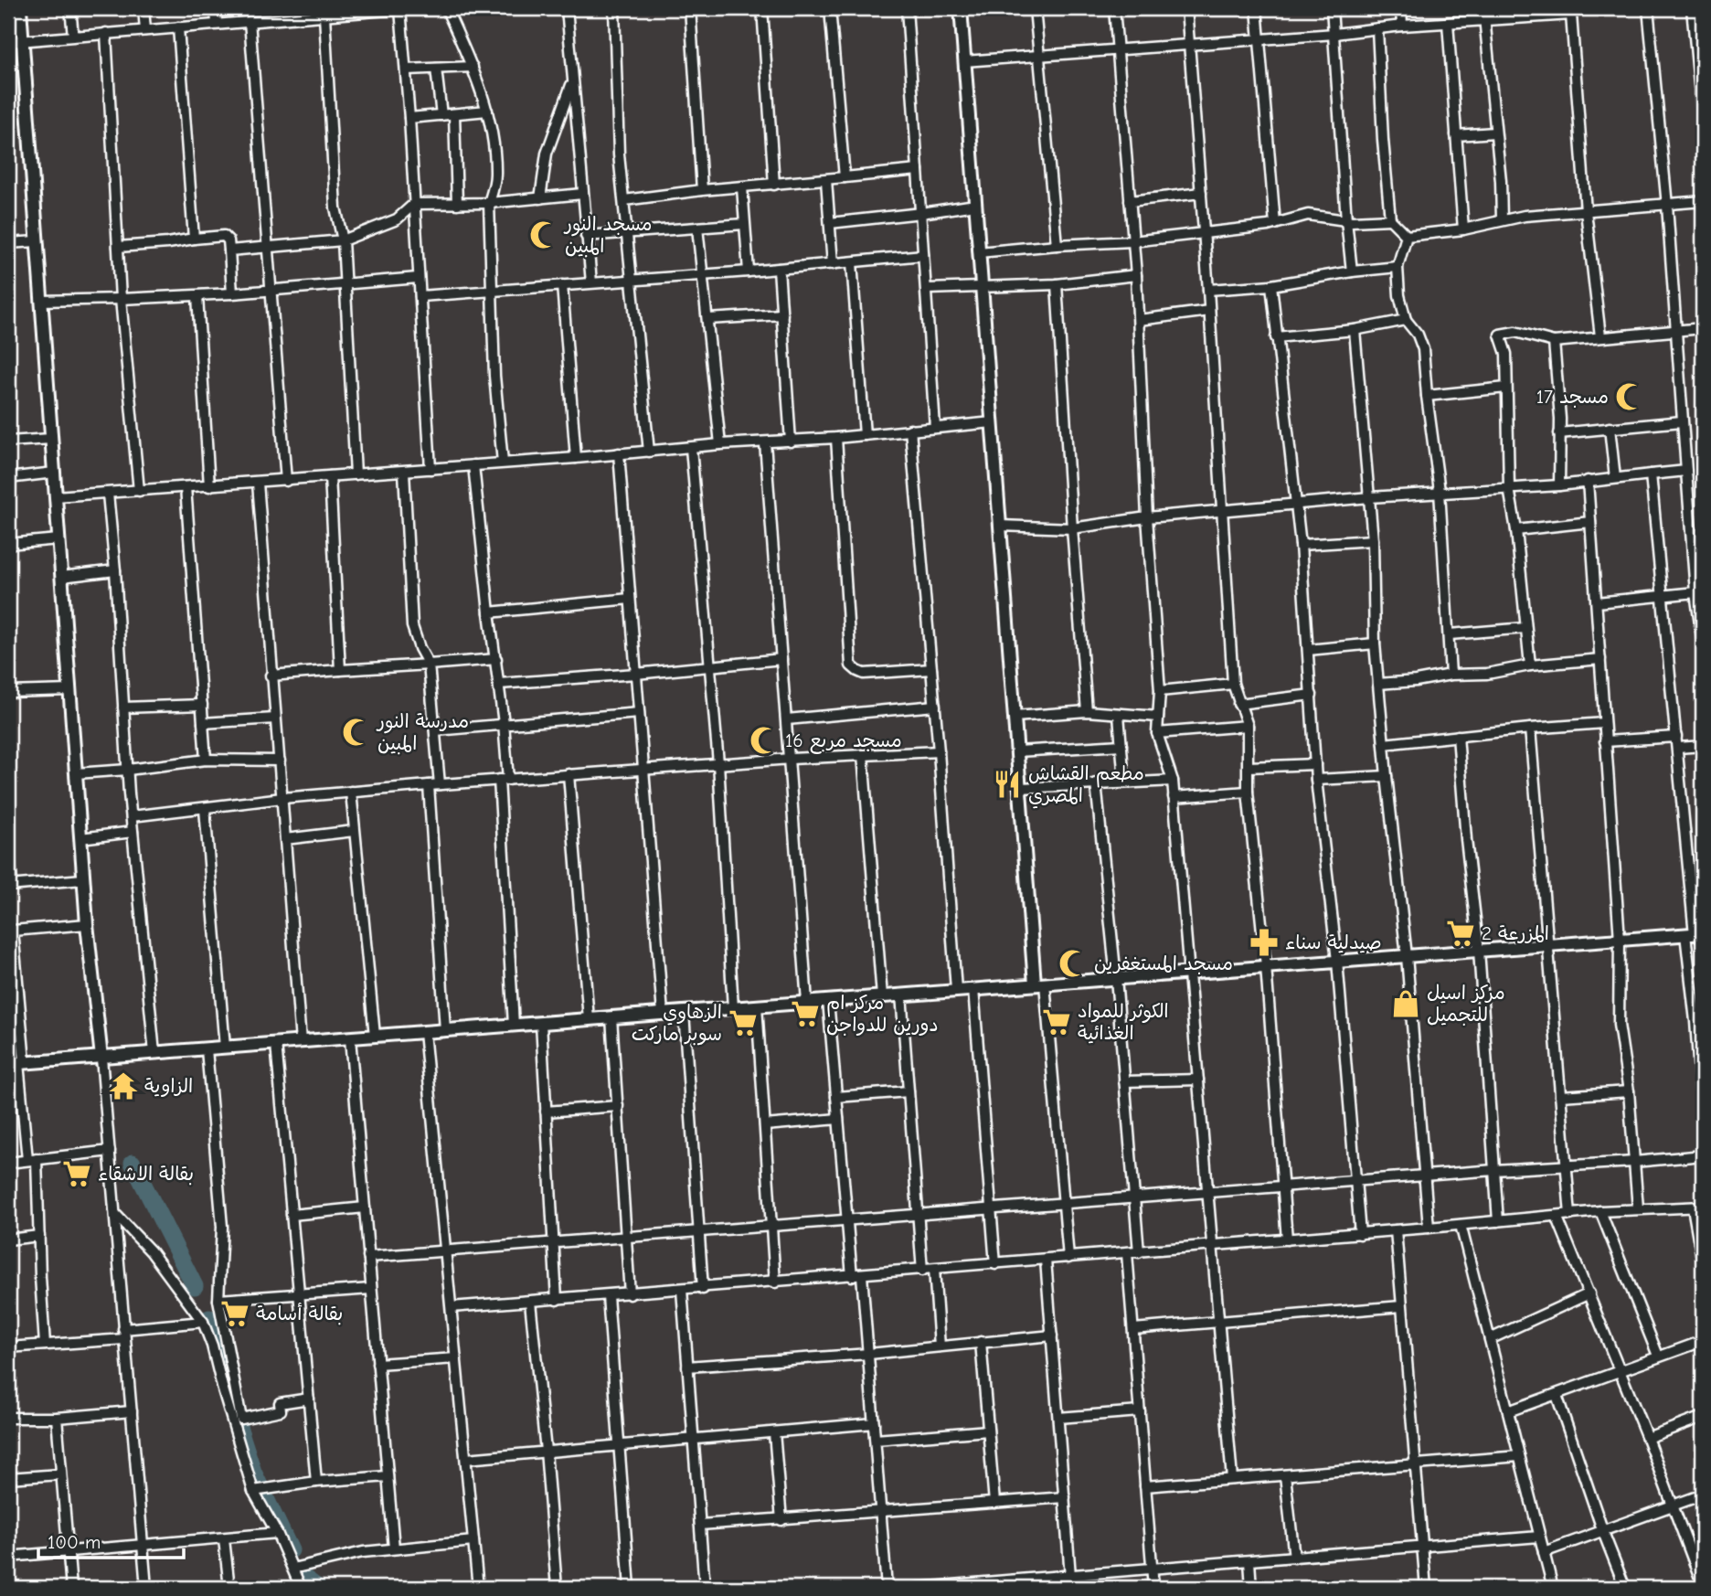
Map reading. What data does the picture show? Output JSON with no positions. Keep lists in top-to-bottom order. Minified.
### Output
{"places":{"mosque":["مسجد النور المبين","مسجد 17","مدرسة النور المبين","مسجد مربع 16","مسجد المستغفرين"],"restaurant":["مطعم القشاش المصري"],"supermarket":["المزرعة 2","مركز ام دورين للدواجن","الكوثر للمواد الغذائية","الزهاوي سوبر ماركت","بقالة الاشقاء","بقالة أسامة"],"pharmacy":["صيدلية سناء"],"shop":["مركز اسيل للتجميل"],"temple":["الزاوية"]},"scale_bar":"100 m"}
